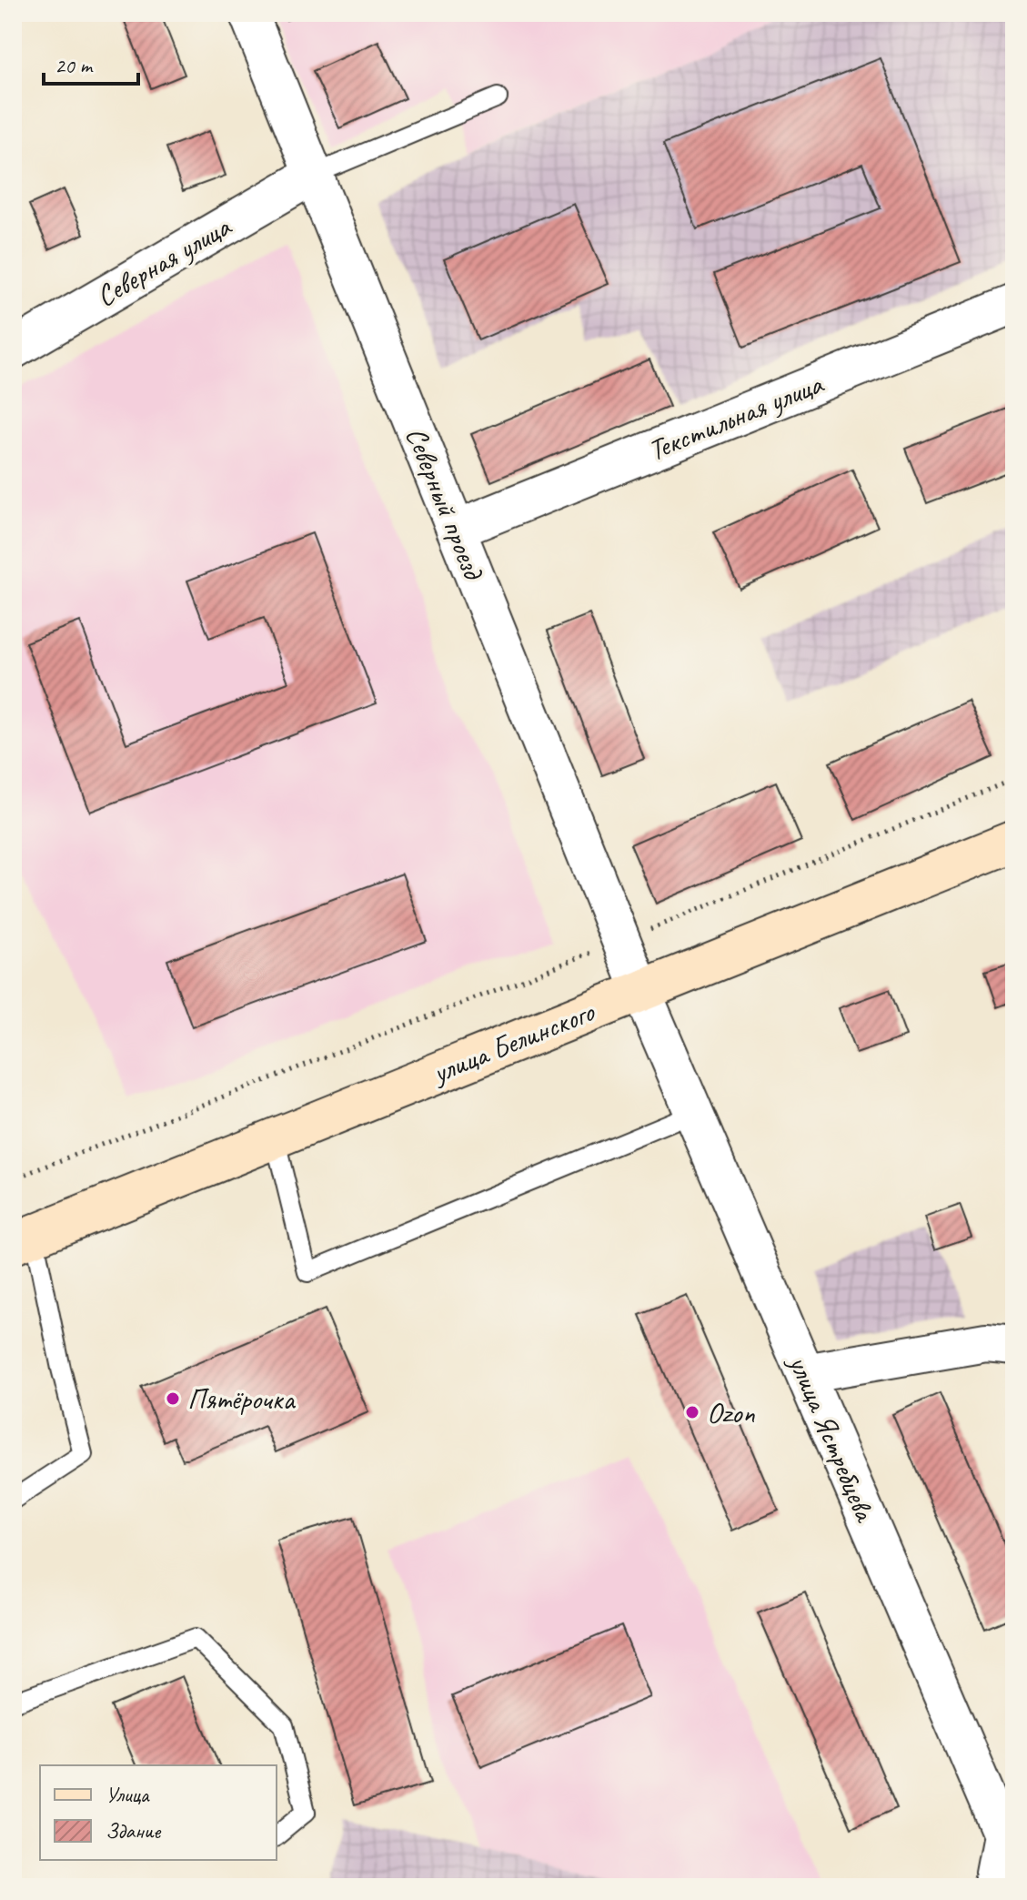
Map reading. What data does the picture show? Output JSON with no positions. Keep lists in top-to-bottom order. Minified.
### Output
{"streets":{"main road":["улица Белинского"],"street":["Северная улица","Текстильная улица","Северный проезд","улица Ястребцева"]},"crossings":[["Северная улица","Северный проезд"],["Текстильная улица","Северный проезд"],["Северный проезд","улица Белинского"],["Северный проезд","улица Ястребцева"],["улица Белинского","улица Ястребцева"]],"places":["Пятёрочка","Ozon"],"legend":["Улица","Здание"],"scale_bar":"20 m"}
